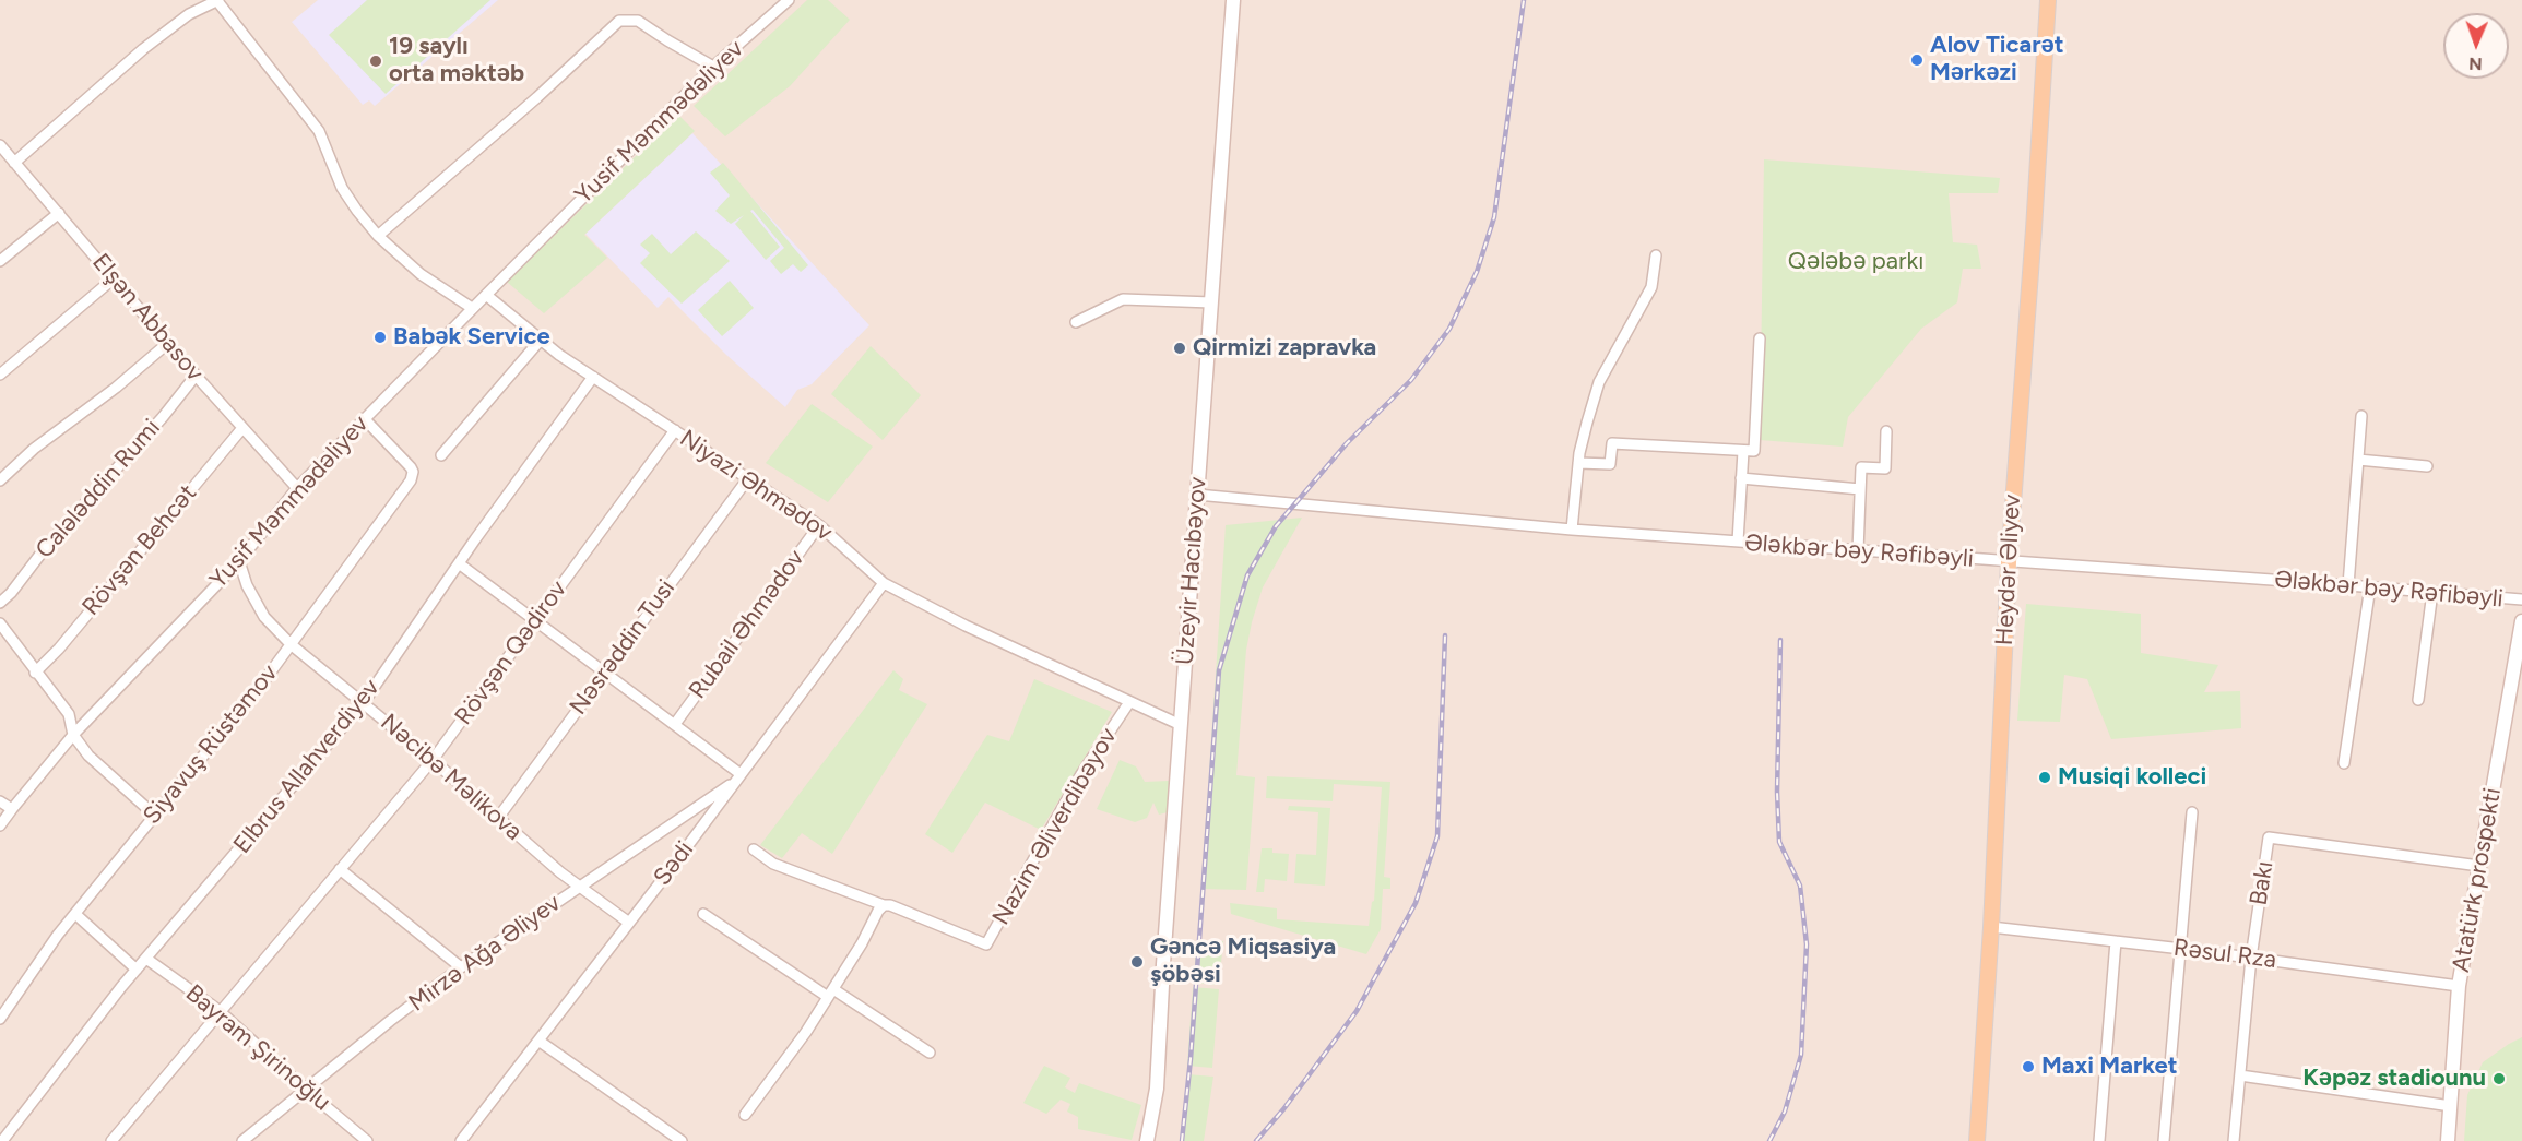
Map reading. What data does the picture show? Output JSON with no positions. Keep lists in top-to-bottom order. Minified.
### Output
{"streets":{"main road":["Heydər Əliyev","Üzeyir Hacıbəyov","Atatürk prospekti"],"street":["Yusif Məmmədəliyev","Elşən Abbasov","Niyazi Əhmədov","Calələddin Rumi","Rövşən Behcət","Ələkbər bəy Rəfibəyli","Rubail Əhmədov","Nəsrəddin Tusi","Rövşən Qədirov","Siyavuş Rüstəmov","Elbrus Allahverdiyev","Nəcibə Məlikova","Nazim Əliverdibəyov","Sədi","Bakı","Mirzə Ağa Əliyev","Rəsul Rza","Bayram Şirinoğlu"]},"crossings":[["Yusif Məmmədəliyev","Elşən Abbasov"],["Yusif Məmmədəliyev","Niyazi Əhmədov"],["Yusif Məmmədəliyev","Siyavuş Rüstəmov"],["Yusif Məmmədəliyev","Nəcibə Məlikova"],["Elşən Abbasov","Calələddin Rumi"],["Elşən Abbasov","Rövşən Behcət"],["Niyazi Əhmədov","Üzeyir Hacıbəyov"],["Niyazi Əhmədov","Rubail Əhmədov"],["Niyazi Əhmədov","Nəsrəddin Tusi"],["Niyazi Əhmədov","Rövşən Qədirov"],["Niyazi Əhmədov","Elbrus Allahverdiyev"],["Niyazi Əhmədov","Nazim Əliverdibəyov"],["Niyazi Əhmədov","Sədi"],["Ələkbər bəy Rəfibəyli","Heydər Əliyev"],["Ələkbər bəy Rəfibəyli","Üzeyir Hacıbəyov"],["Heydər Əliyev","Rəsul Rza"],["Nəsrəddin Tusi","Nəcibə Məlikova"],["Rövşən Qədirov","Nəcibə Məlikova"],["Rövşən Qədirov","Bayram Şirinoğlu"],["Siyavuş Rüstəmov","Nəcibə Məlikova"],["Elbrus Allahverdiyev","Nəcibə Məlikova"],["Elbrus Allahverdiyev","Bayram Şirinoğlu"],["Nəcibə Məlikova","Sədi"],["Nəcibə Məlikova","Mirzə Ağa Əliyev"],["Sədi","Mirzə Ağa Əliyev"],["Atatürk prospekti","Bakı"],["Atatürk prospekti","Rəsul Rza"],["Bakı","Rəsul Rza"],["Mirzə Ağa Əliyev","Bayram Şirinoğlu"]],"parks":["Qələbə parkı"],"places":["Alov Ticarət Mərkəzi","19 saylı orta məktəb","Babək Service","Qirmizi zapravka","Musiqi kolleci","Gəncə Miqsasiya şöbəsi","Maxi Market","Kәpәz stadiounu"],"north":"bottom"}
